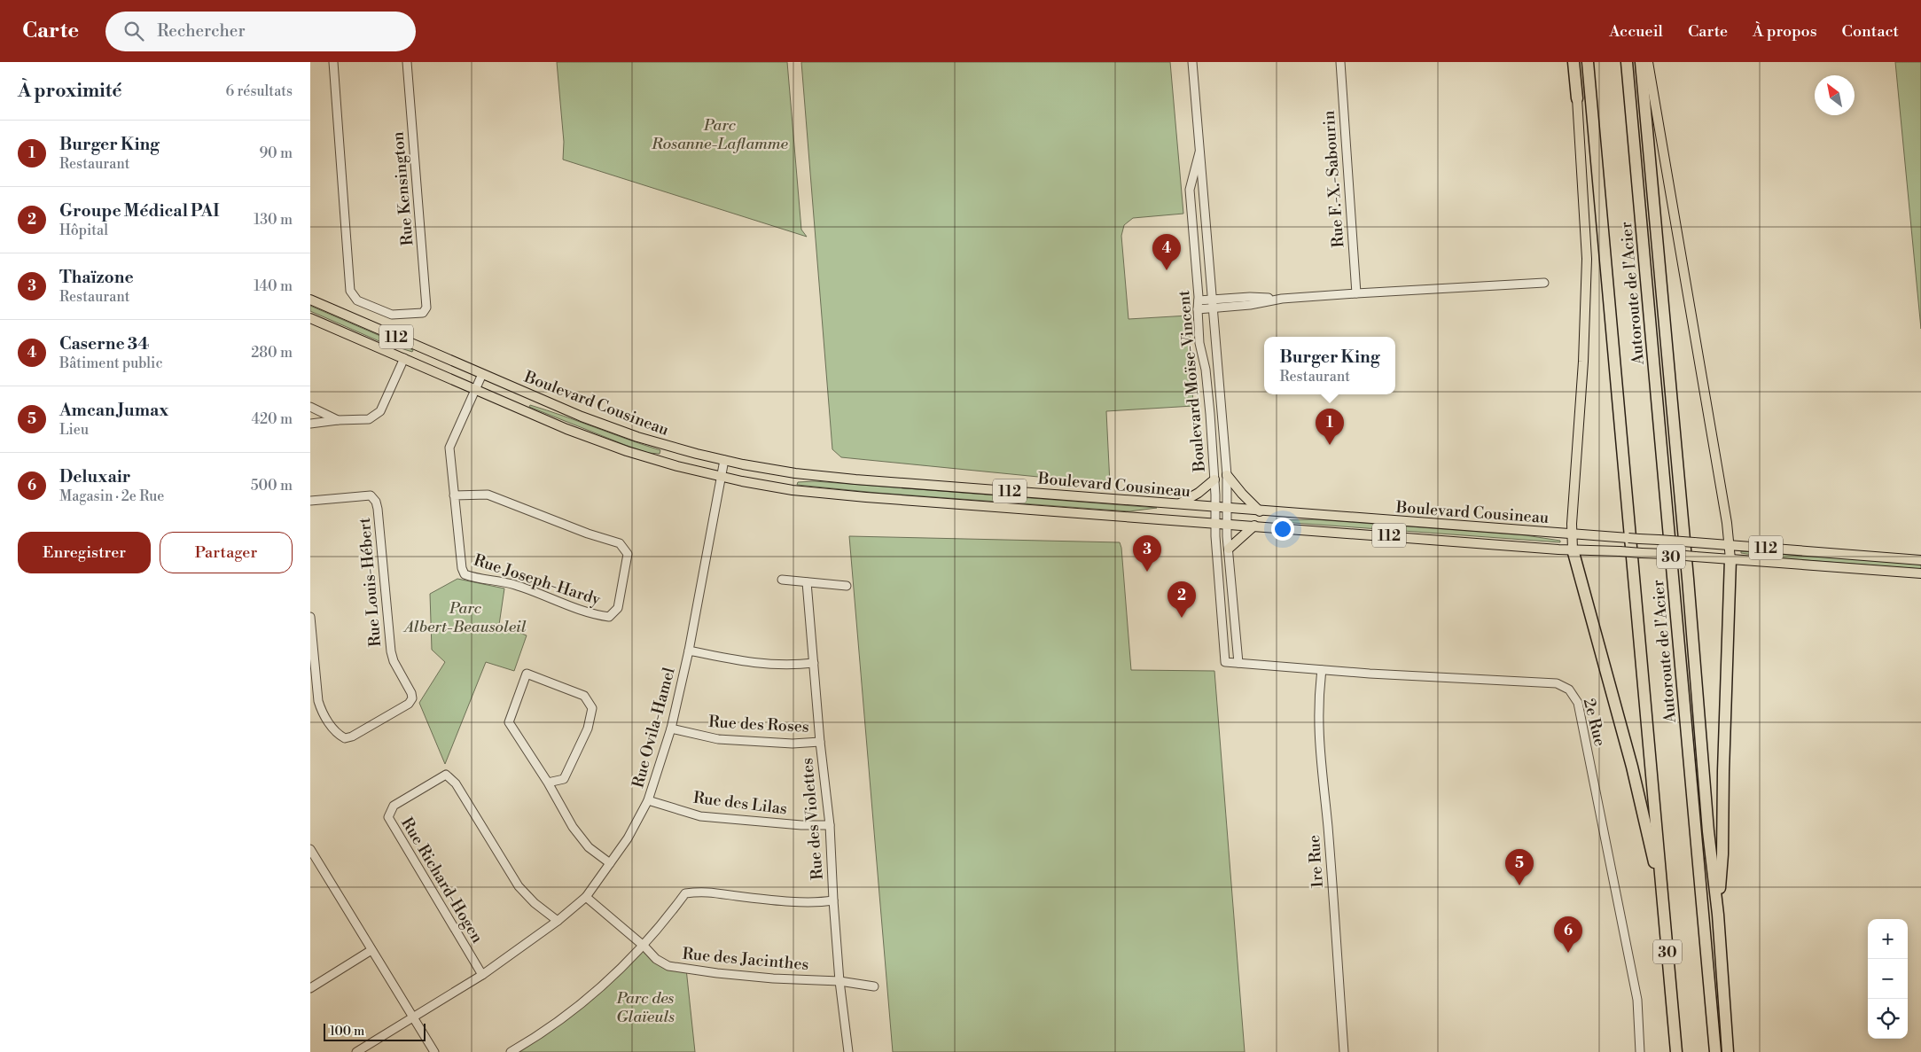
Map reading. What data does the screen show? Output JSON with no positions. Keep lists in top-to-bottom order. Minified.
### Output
{"streets":{"highway":["Autoroute de l'Acier","30"],"main road":["112","Boulevard Cousineau"],"street":["Rue F.-X.-Sabourin","Rue Kensington","Boulevard Moïse-Vincent","Rue Joseph-Hardy","Rue Louis-Hébert","2e Rue","Rue des Roses","Rue Ovila-Hamel","Rue des Lilas","Rue des Violettes","1re Rue","Rue Richard-Hogen","Rue des Jacinthes"]},"crossings":[["Boulevard Moïse-Vincent","Boulevard Cousineau"],["Boulevard Moïse-Vincent","2e Rue"],["Boulevard Cousineau","Rue Joseph-Hardy"],["Boulevard Cousineau","Rue Ovila-Hamel"],["2e Rue","1re Rue"],["Rue des Roses","Rue Ovila-Hamel"],["Rue des Roses","Rue des Violettes"],["Rue Ovila-Hamel","Rue des Lilas"],["Rue Ovila-Hamel","Rue Richard-Hogen"],["Rue Ovila-Hamel","Rue des Jacinthes"],["Rue des Lilas","Rue des Violettes"],["Rue des Violettes","Rue des Jacinthes"]],"parks":["Parc Rosanne-Laflamme","Parc Albert-Beausoleil","Parc des Glaïeuls"],"scale_bar":"100 m","north":"top left","page":{"header":"Carte","search":"Rechercher","nav":["Accueil","Carte","À propos","Contact"],"heading":["À proximité","6 résultats"],"list":[{"mark":"1","name":"Burger King","note":"Restaurant","value":"90 m"},{"mark":"2","name":"Groupe Médical PAI","note":"Hôpital","value":"130 m"},{"mark":"3","name":"Thaïzone","note":"Restaurant","value":"140 m"},{"mark":"4","name":"Caserne 34","note":"Bâtiment public","value":"280 m"},{"mark":"5","name":"Amcan Jumax","note":"Lieu","value":"420 m"},{"mark":"6","name":"Deluxair","note":"Magasin · 2e Rue","value":"500 m"}],"pins":["4","1","3","2","5","6"],"popup":["Burger King","Restaurant"],"buttons":["Enregistrer","Partager"],"map_buttons":["+","−"],"scale":"100 m"}}
